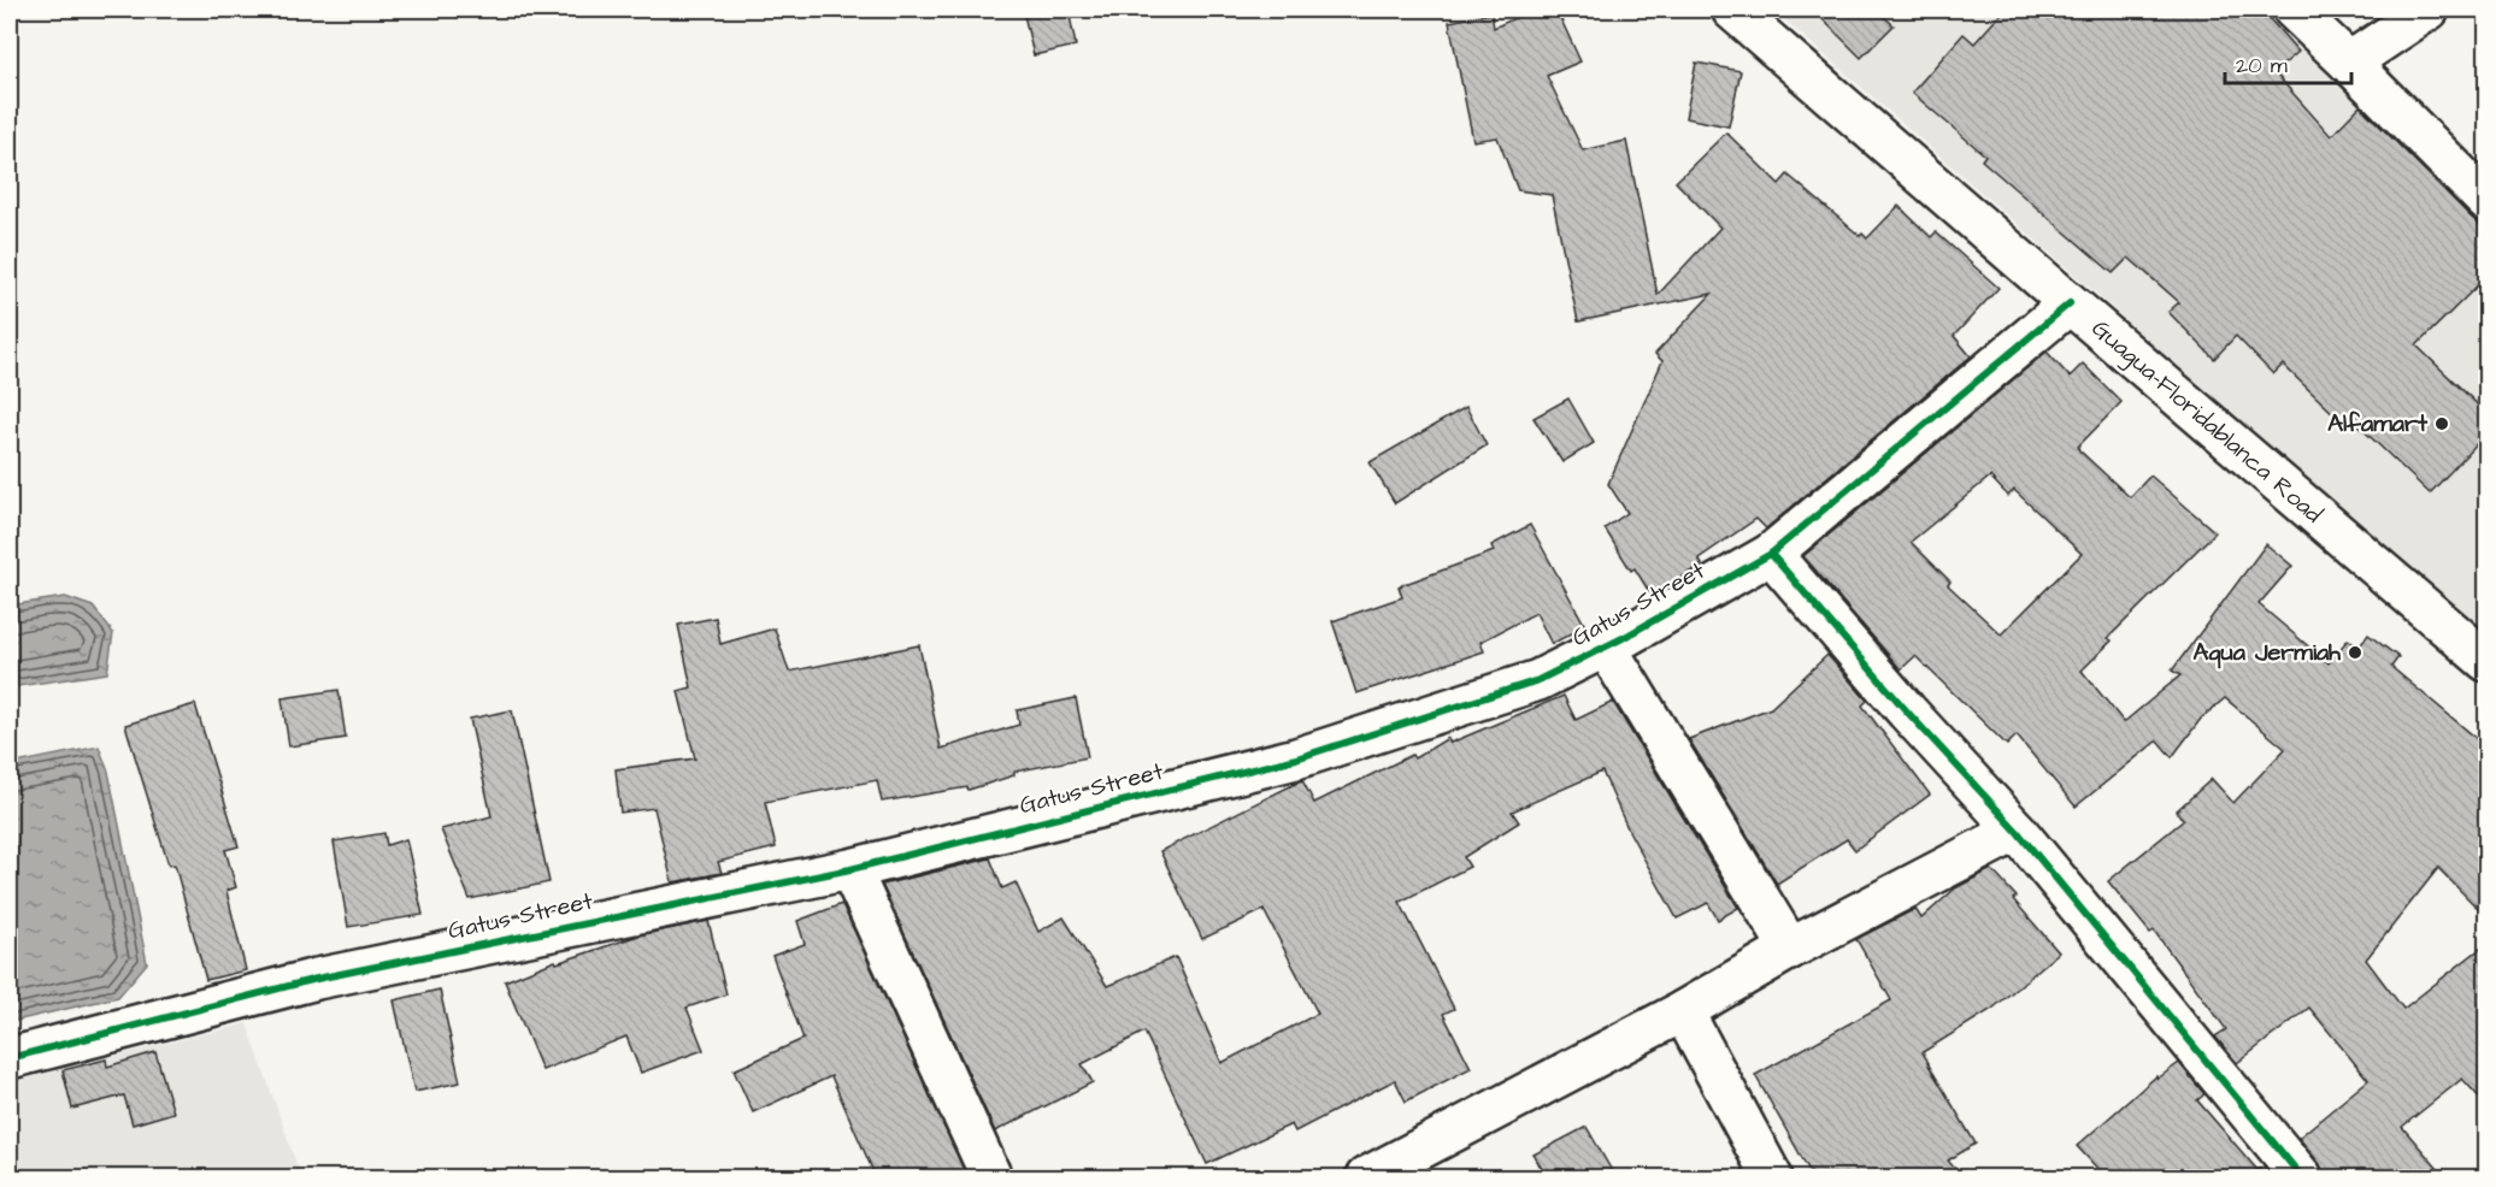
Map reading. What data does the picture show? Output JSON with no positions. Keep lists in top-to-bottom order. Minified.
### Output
{"streets":{"street":["Guagua-Floridablanca Road","Gatus Street"]},"crossings":[["Guagua-Floridablanca Road","Gatus Street"]],"places":["Alfamart","Aqua Jermiah"],"scale_bar":"20 m"}
